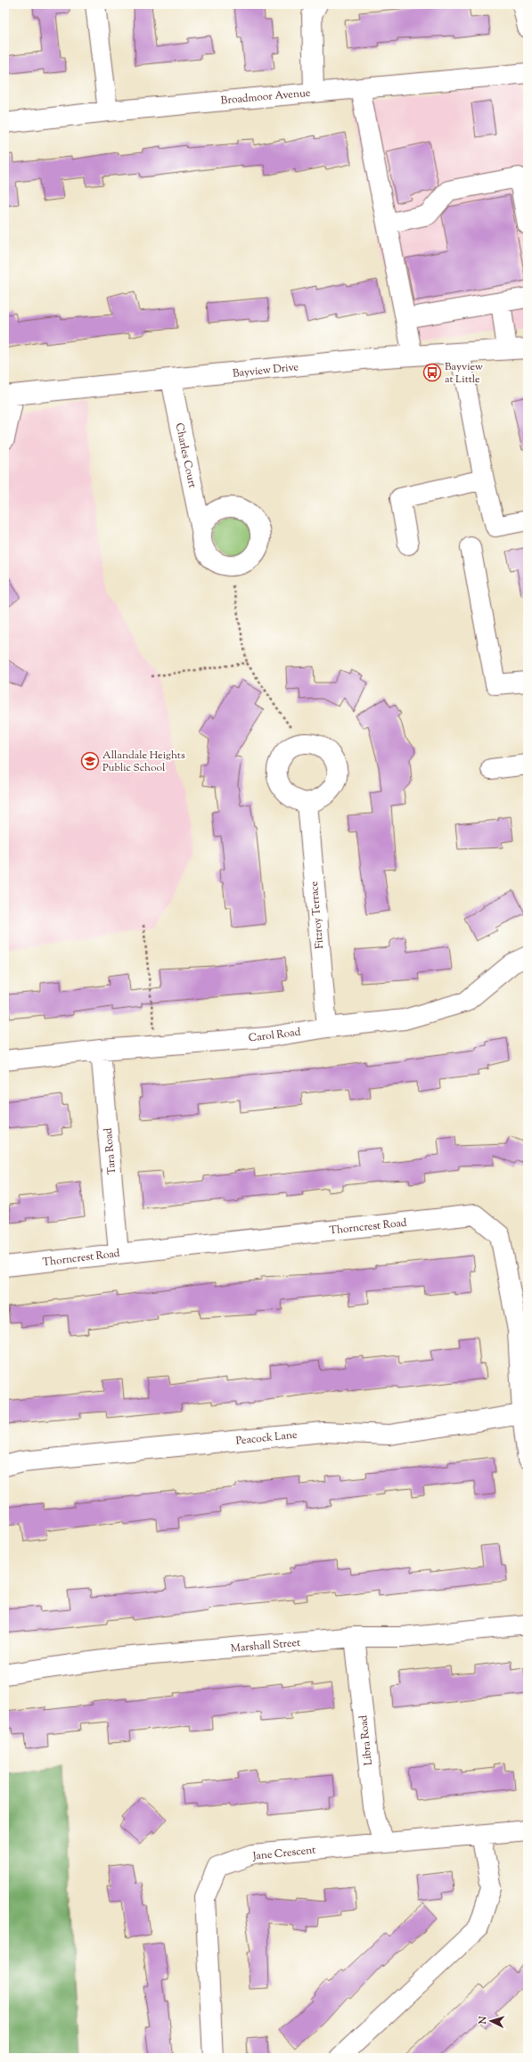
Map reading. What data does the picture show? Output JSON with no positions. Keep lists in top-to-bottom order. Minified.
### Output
{"streets":{"street":["Broadmoor Avenue","Bayview Drive","Charles Court","Fitzroy Terrace","Carol Road","Tara Road","Thorncrest Road","Peacock Lane","Marshall Street","Libra Road","Jane Crescent"]},"crossings":[["Bayview Drive","Charles Court"],["Fitzroy Terrace","Carol Road"],["Carol Road","Tara Road"],["Tara Road","Thorncrest Road"],["Thorncrest Road","Peacock Lane"],["Marshall Street","Libra Road"],["Libra Road","Jane Crescent"]],"places":{"bus stop":["Bayview at Little"],"school or university":["Allandale Heights Public School"]},"north":"left"}
